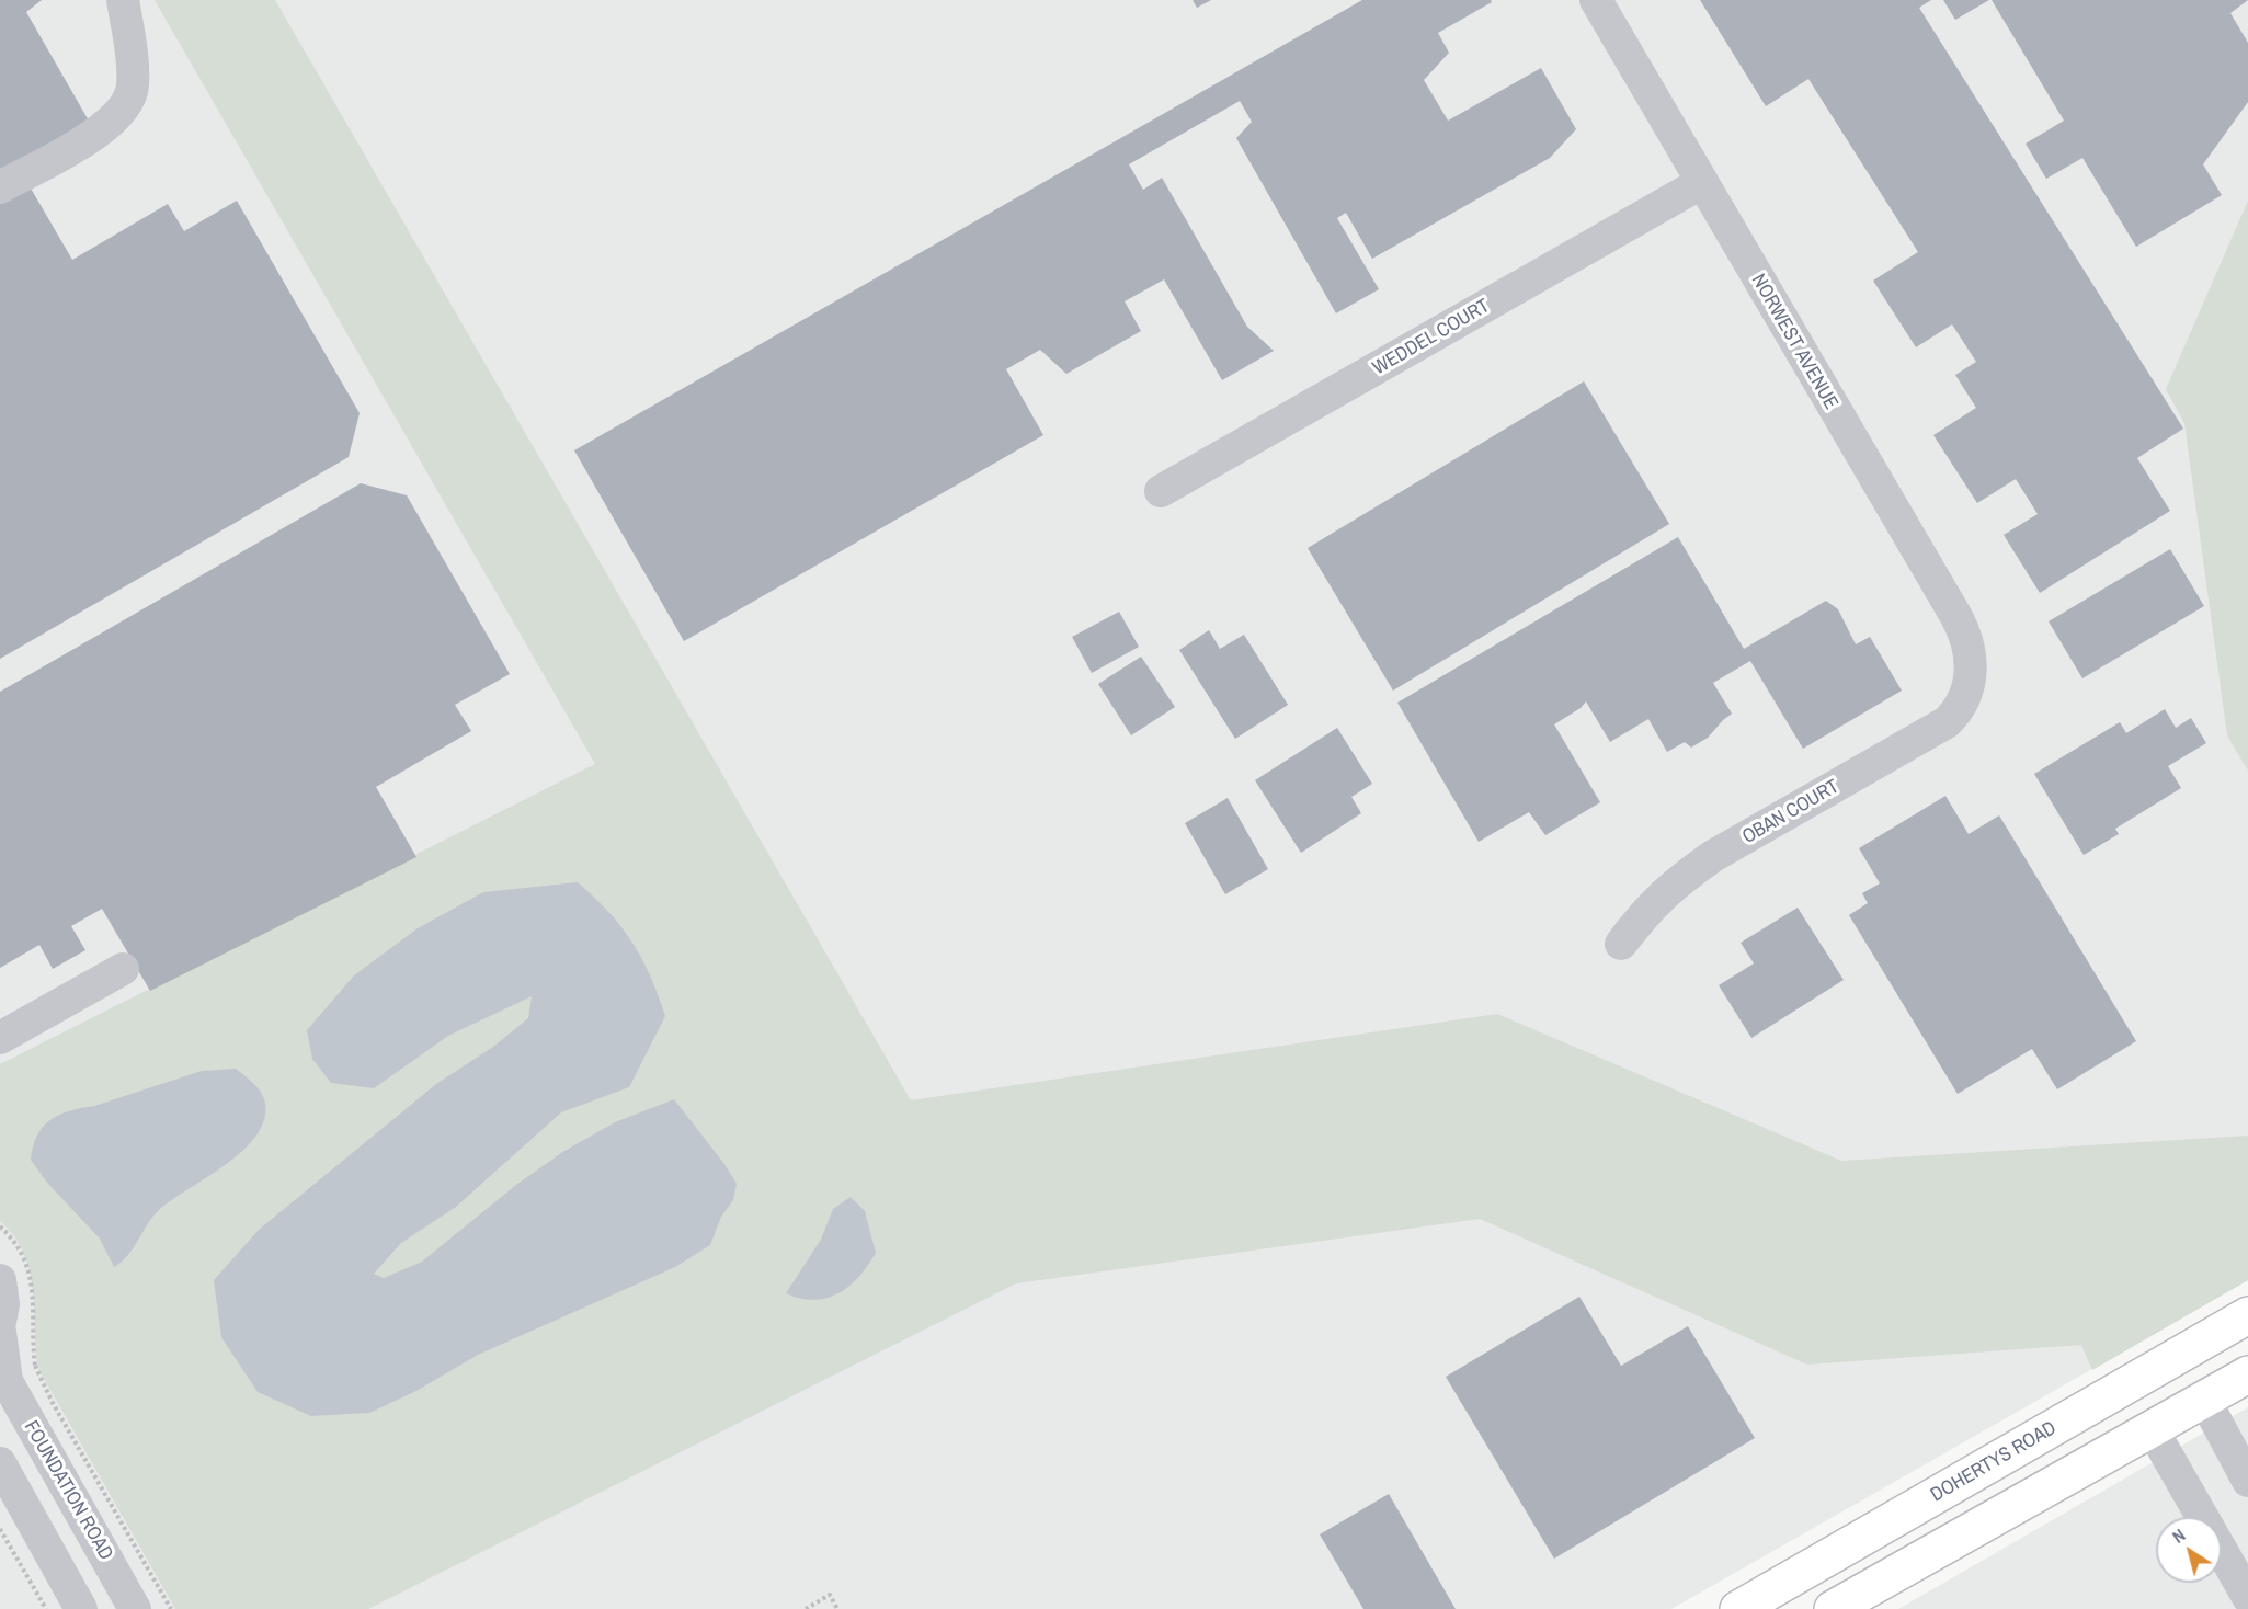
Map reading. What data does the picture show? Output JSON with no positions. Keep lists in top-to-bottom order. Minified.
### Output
{"streets":{"main road":["DOHERTYS ROAD"],"street":["WEDDEL COURT","NORWEST AVENUE","OBAN COURT","FOUNDATION ROAD"]},"crossings":[["WEDDEL COURT","NORWEST AVENUE"],["NORWEST AVENUE","OBAN COURT"]],"north":"top left"}
